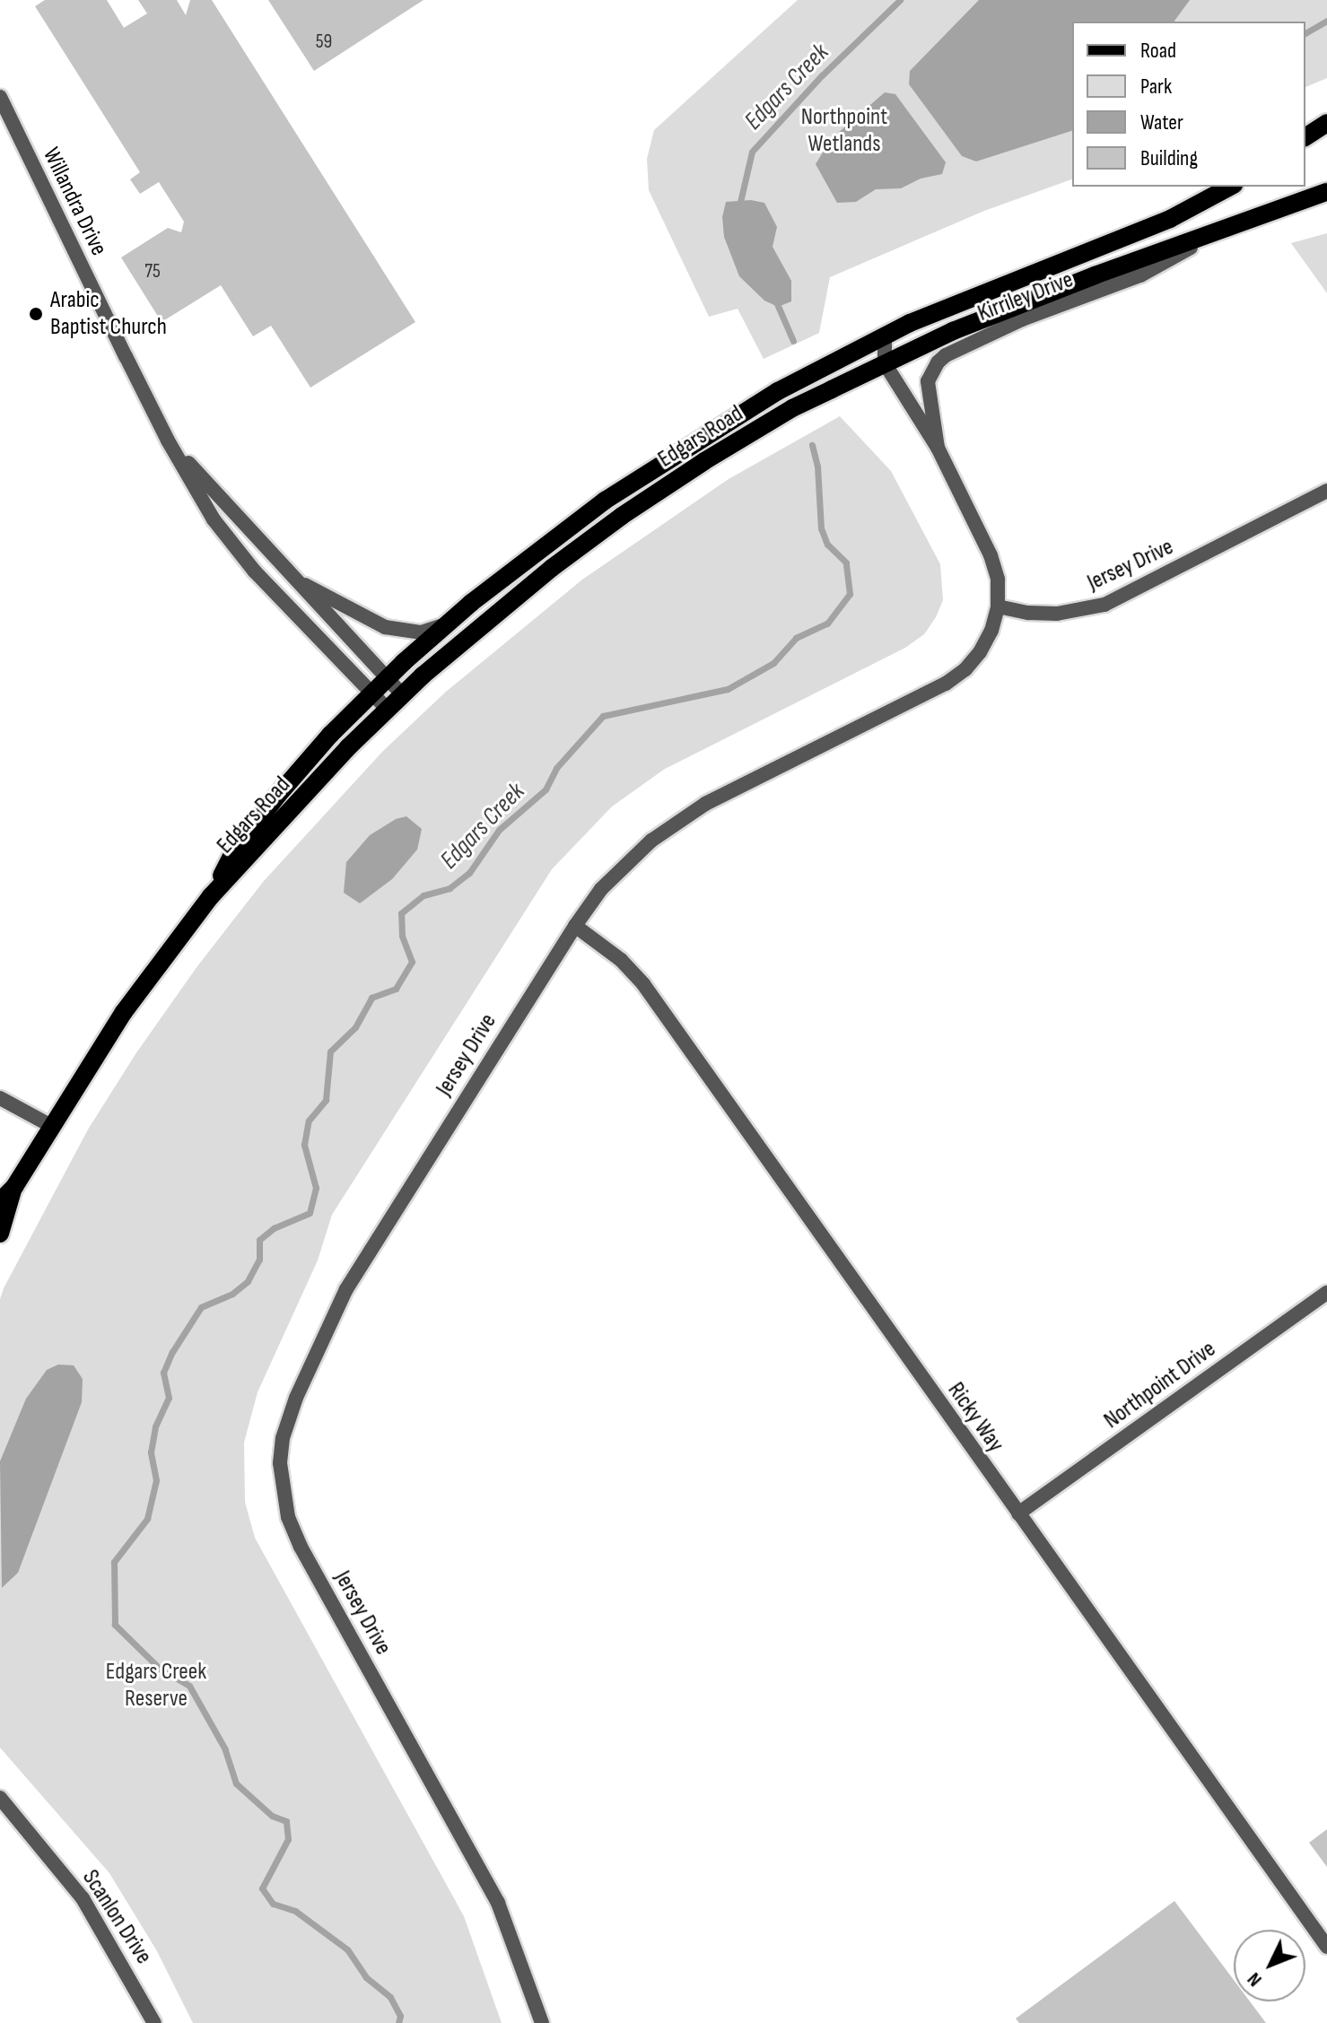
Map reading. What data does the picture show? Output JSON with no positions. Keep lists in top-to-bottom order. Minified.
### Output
{"streets":{"main road":["Edgars Road"],"street":["Willandra Drive","Kirriley Drive","Jersey Drive","Northpoint Drive","Ricky Way","Scanlon Drive"]},"crossings":[["Willandra Drive","Edgars Road"],["Kirriley Drive","Edgars Road"],["Kirriley Drive","Jersey Drive"],["Jersey Drive","Ricky Way"],["Northpoint Drive","Ricky Way"]],"water":["Edgars Creek"],"parks":["Northpoint Wetlands","Edgars Creek Reserve"],"places":["Arabic Baptist Church"],"house_numbers":["59","75"],"legend":["Road","Park","Water","Building"],"north":"bottom left"}
